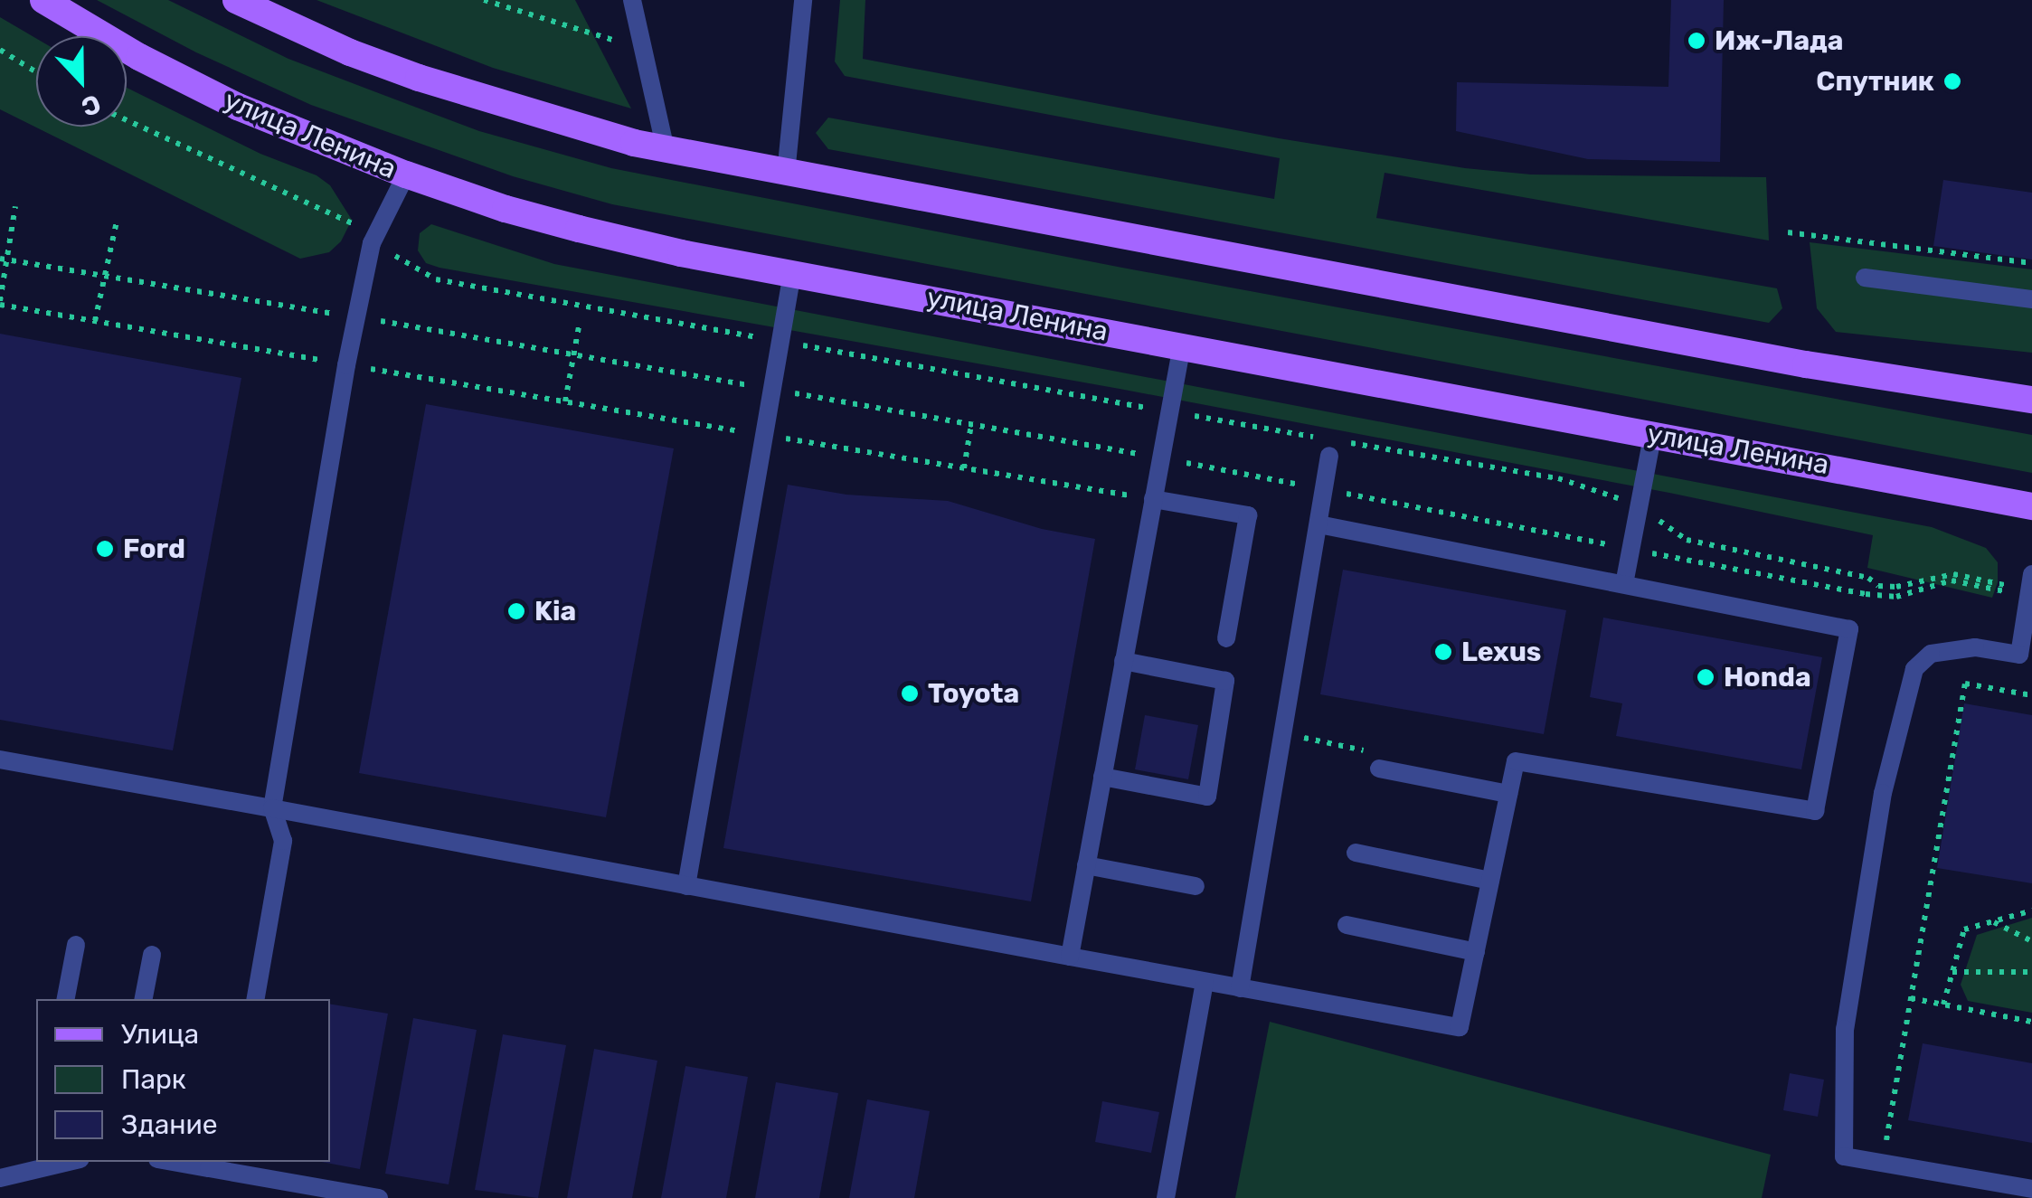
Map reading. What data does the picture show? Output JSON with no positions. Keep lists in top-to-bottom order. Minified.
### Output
{"streets":{"main road":["улица Ленина"]},"places":["Иж-Лада","Спутник","Ford","Kia","Lexus","Honda","Toyota"],"legend":["Улица","Парк","Здание"],"north":"bottom"}
